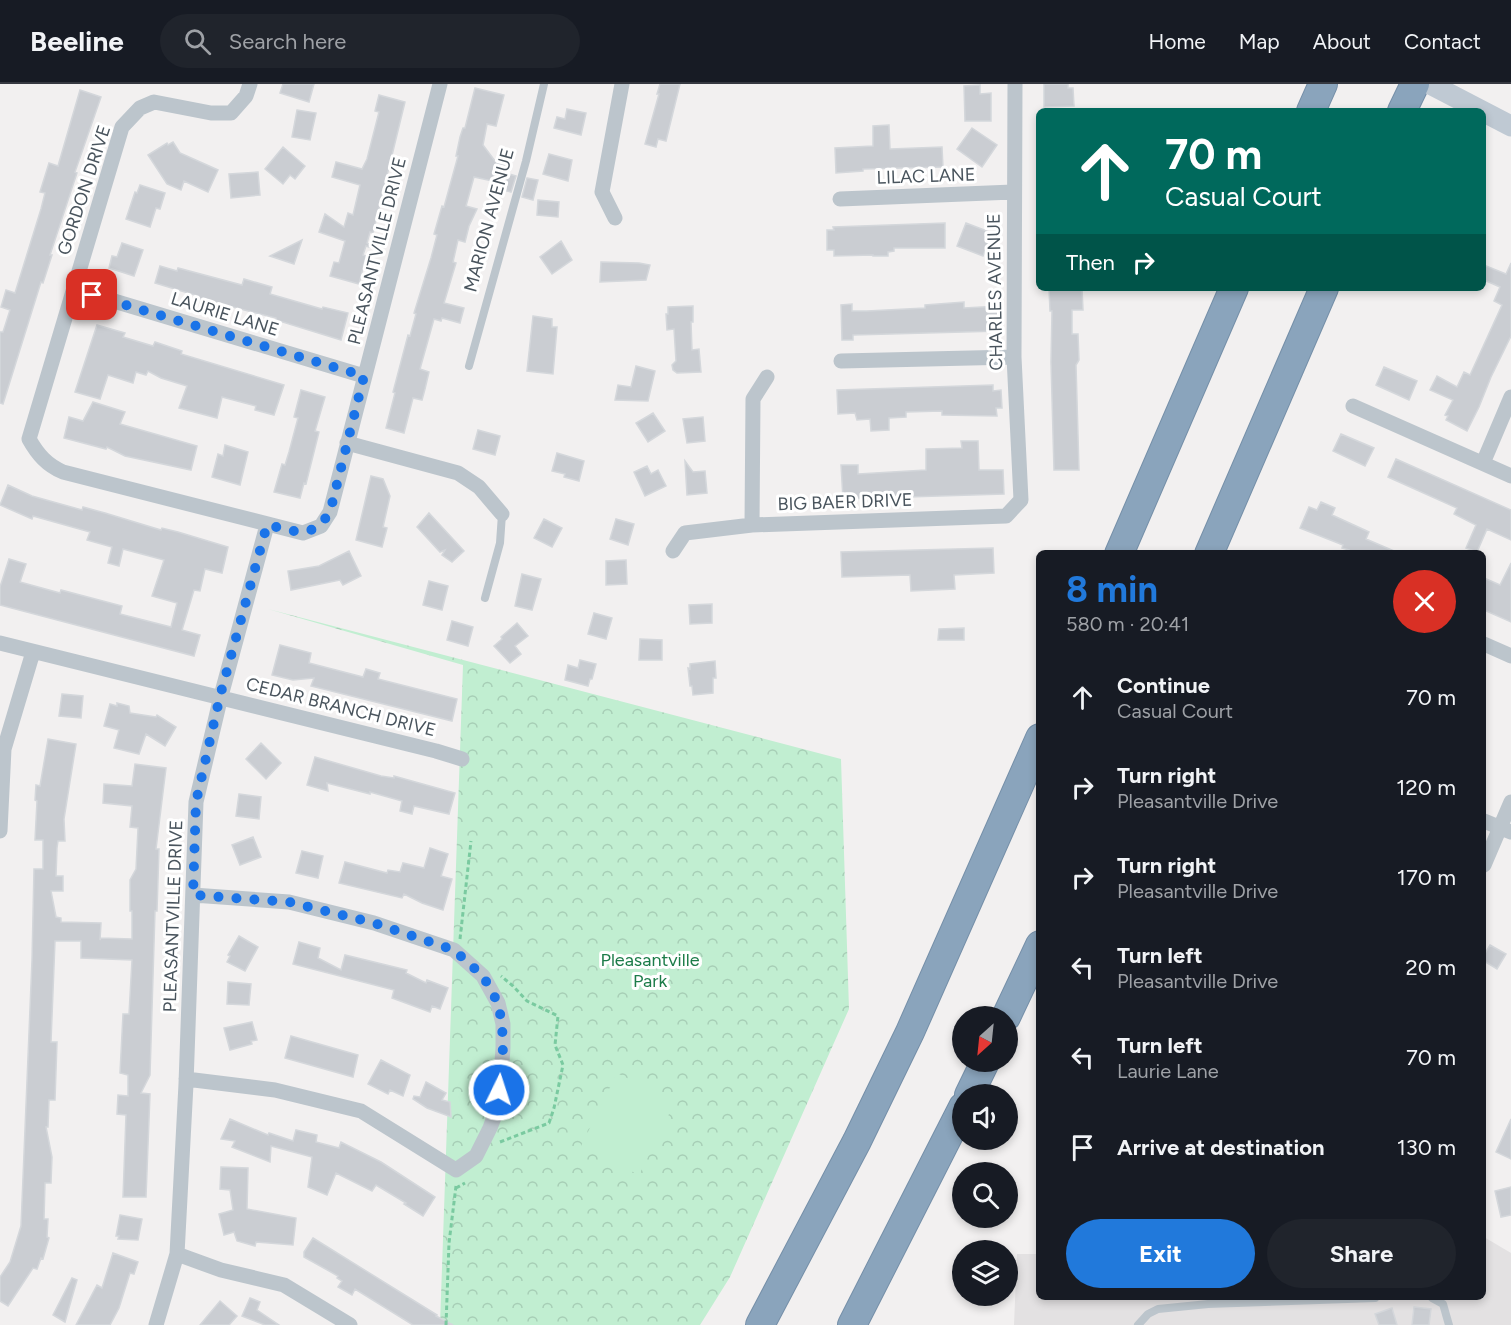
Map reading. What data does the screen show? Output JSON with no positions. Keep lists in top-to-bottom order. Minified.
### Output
{"streets":{"street":["LILAC LANE","GORDON DRIVE","PLEASANTVILLE DRIVE","CHARLES AVENUE","LAURIE LANE","BIG BAER DRIVE","CEDAR BRANCH DRIVE"],"lane":["MARION AVENUE"]},"crossings":[["LILAC LANE","CHARLES AVENUE"],["GORDON DRIVE","PLEASANTVILLE DRIVE"],["GORDON DRIVE","LAURIE LANE"],["PLEASANTVILLE DRIVE","LAURIE LANE"],["PLEASANTVILLE DRIVE","CEDAR BRANCH DRIVE"],["CHARLES AVENUE","BIG BAER DRIVE"]],"parks":["Pleasantville Park"],"north":"bottom left","page":{"header":"Beeline","search":"Search here","nav":["Home","Map","About","Contact"],"turn":["70 m","Casual Court"],"then":"Then","heading":["8 min","580 m · 20:41"],"list":[{"name":"Continue","note":"Casual Court","value":"70 m"},{"name":"Turn right","note":"Pleasantville Drive","value":"120 m"},{"name":"Turn right","note":"Pleasantville Drive","value":"170 m"},{"name":"Turn left","note":"Pleasantville Drive","value":"20 m"},{"name":"Turn left","note":"Laurie Lane","value":"70 m"},{"name":"Arrive at destination","value":"130 m"}],"buttons":["Exit","Share"]}}
